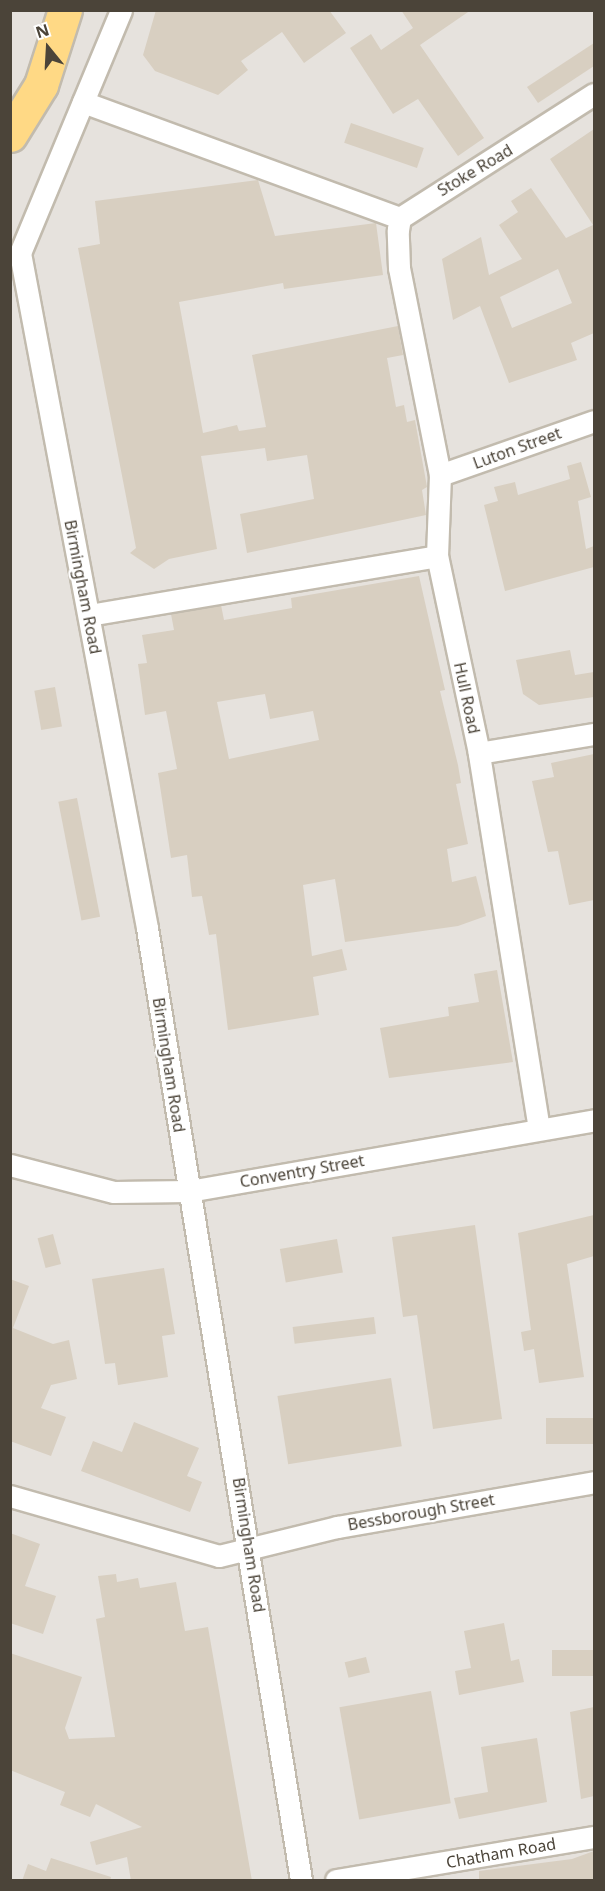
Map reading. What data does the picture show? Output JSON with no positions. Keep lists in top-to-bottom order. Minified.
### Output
{"streets":{"street":["Stoke Road","Luton Street","Birmingham Road","Hull Road","Conventry Street","Bessborough Street","Chatham Road"]},"crossings":[["Stoke Road","Hull Road"],["Luton Street","Hull Road"],["Birmingham Road","Conventry Street"],["Birmingham Road","Bessborough Street"],["Hull Road","Conventry Street"]],"north":"top"}
